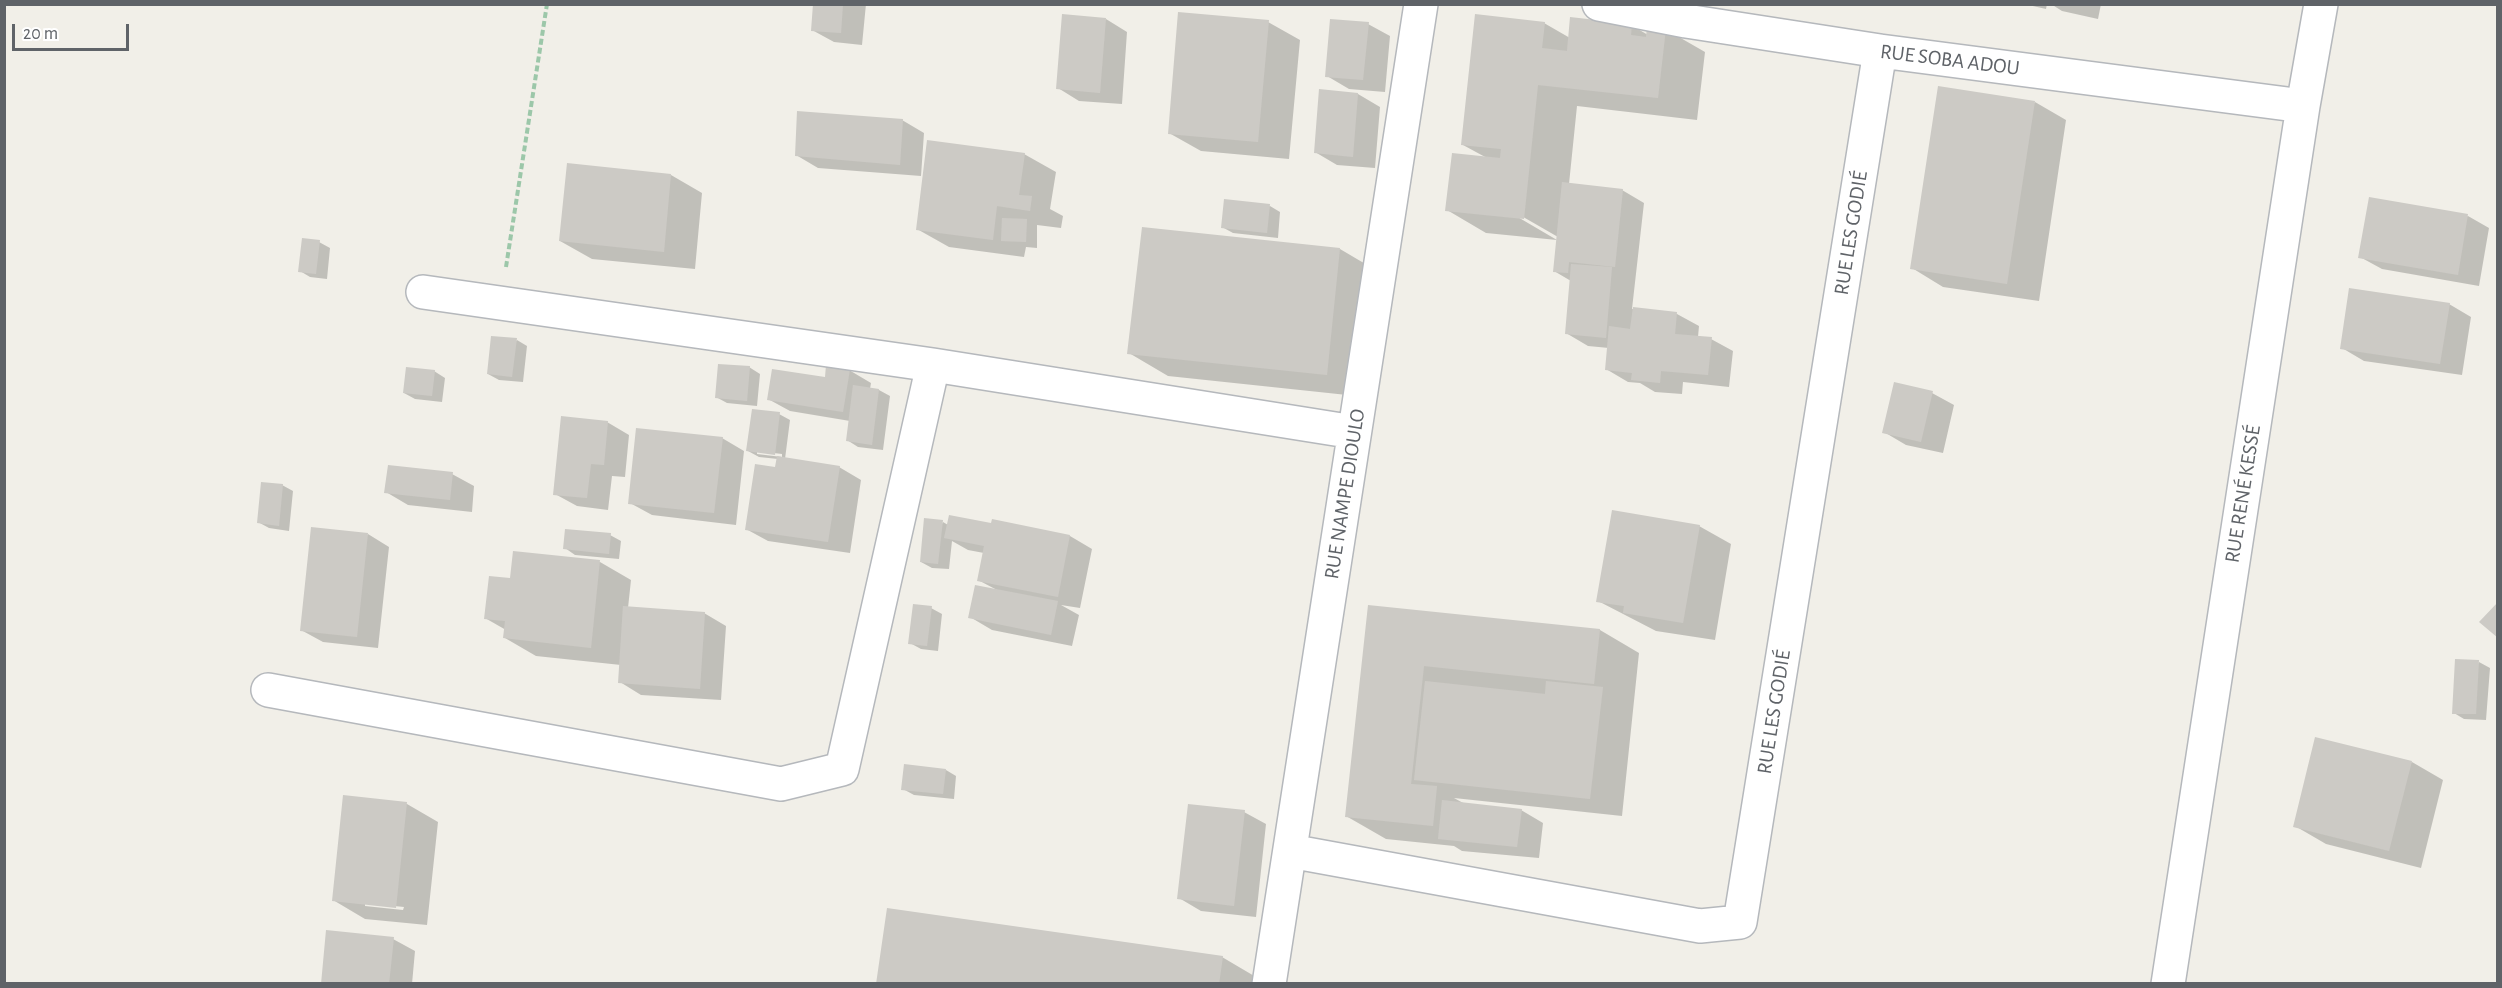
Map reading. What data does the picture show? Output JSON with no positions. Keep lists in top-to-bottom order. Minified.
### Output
{"streets":{"street":["RUE SOBA ADOU","RUE LES GODIÉ","RUE NAMPE DIOULO","RUE RENÉ KESSÉ"]},"crossings":[["RUE SOBA ADOU","RUE LES GODIÉ"],["RUE SOBA ADOU","RUE RENÉ KESSÉ"],["RUE LES GODIÉ","RUE NAMPE DIOULO"]],"scale_bar":"20 m"}
